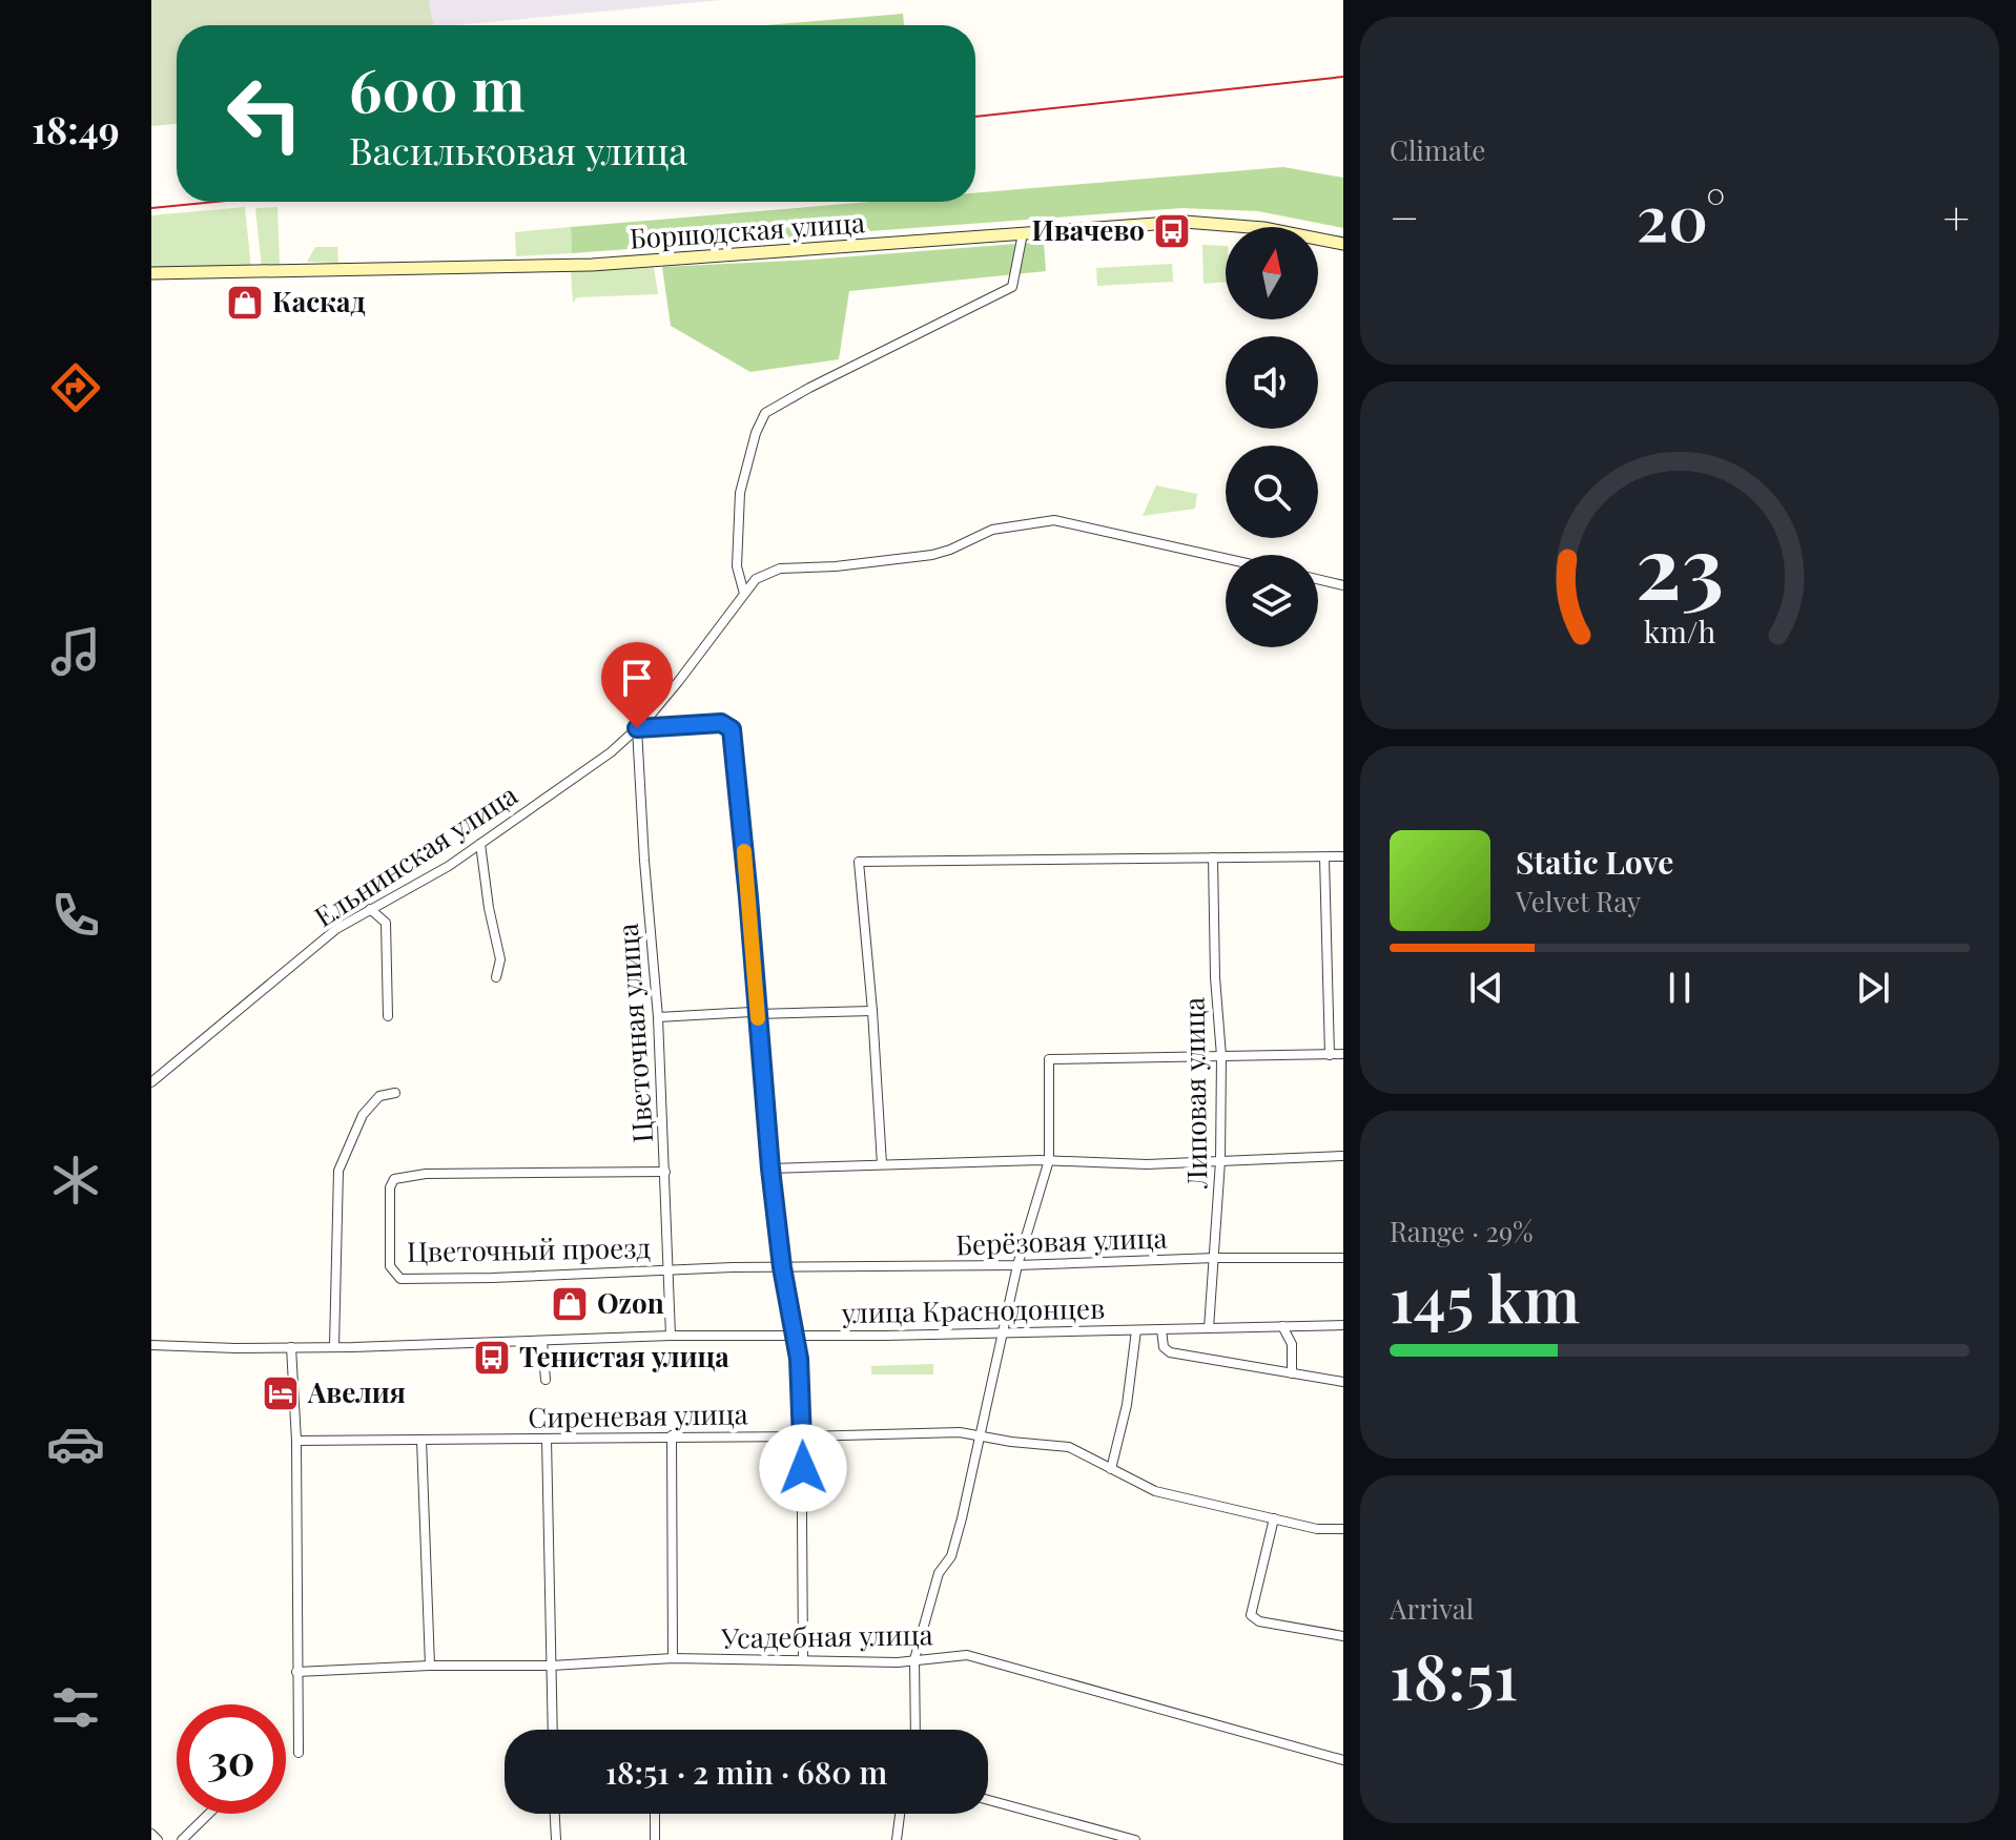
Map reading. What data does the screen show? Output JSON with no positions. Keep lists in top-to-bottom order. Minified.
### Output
{"streets":{"street":["Боршодская улица","Ельнинская улица","Цветочная улица","Липовая улица","Берёзовая улица","Цветочный проезд","улица Краснодонцев","Сиреневая улица","Усадебная улица"]},"crossings":[["Ельнинская улица","Цветочная улица"],["Цветочная улица","Цветочный проезд"],["Цветочная улица","улица Краснодонцев"],["Липовая улица","Берёзовая улица"],["Липовая улица","улица Краснодонцев"],["Берёзовая улица","Цветочный проезд"]],"places":{"bus stop":["Ивачево","Тенистая улица"],"shop":["Каскад","Ozon"],"hotel":["Авелия"]},"north":"top","page":{"tabs":"18:49","tile":["Climate",["Range · 29%","145 km"],["Arrival","18:51"]],"turn":["600 m","Васильковая улица"],"heat":["−","20°","+"],"song":["Static Love","Velvet Ray"],"limit":"30","trip":"18:51 · 2 min · 680 m","gauge":["23","km/h"]}}
